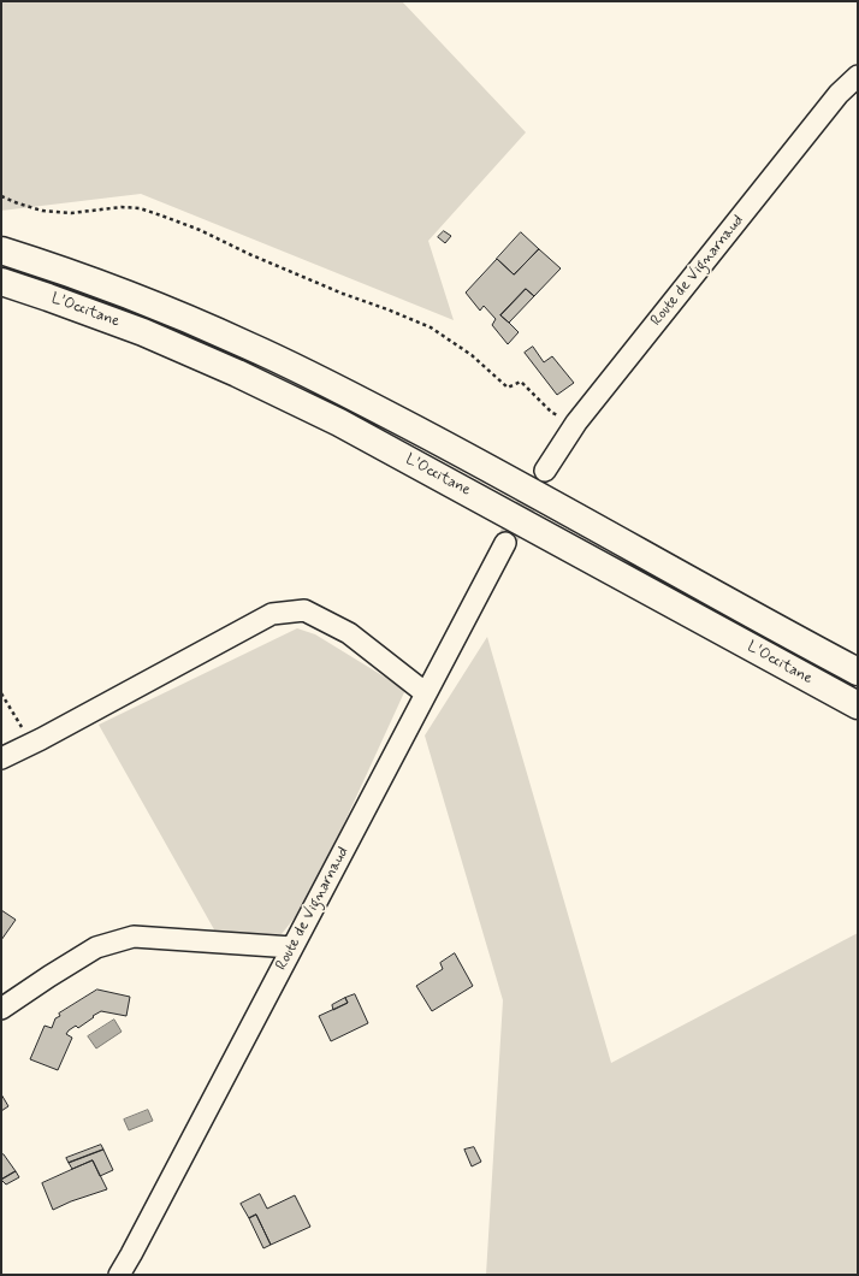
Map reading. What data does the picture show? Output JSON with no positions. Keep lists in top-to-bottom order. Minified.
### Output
{"streets":{"highway":["L'Occitane"],"street":["Route de Vignarnaud"]}}
